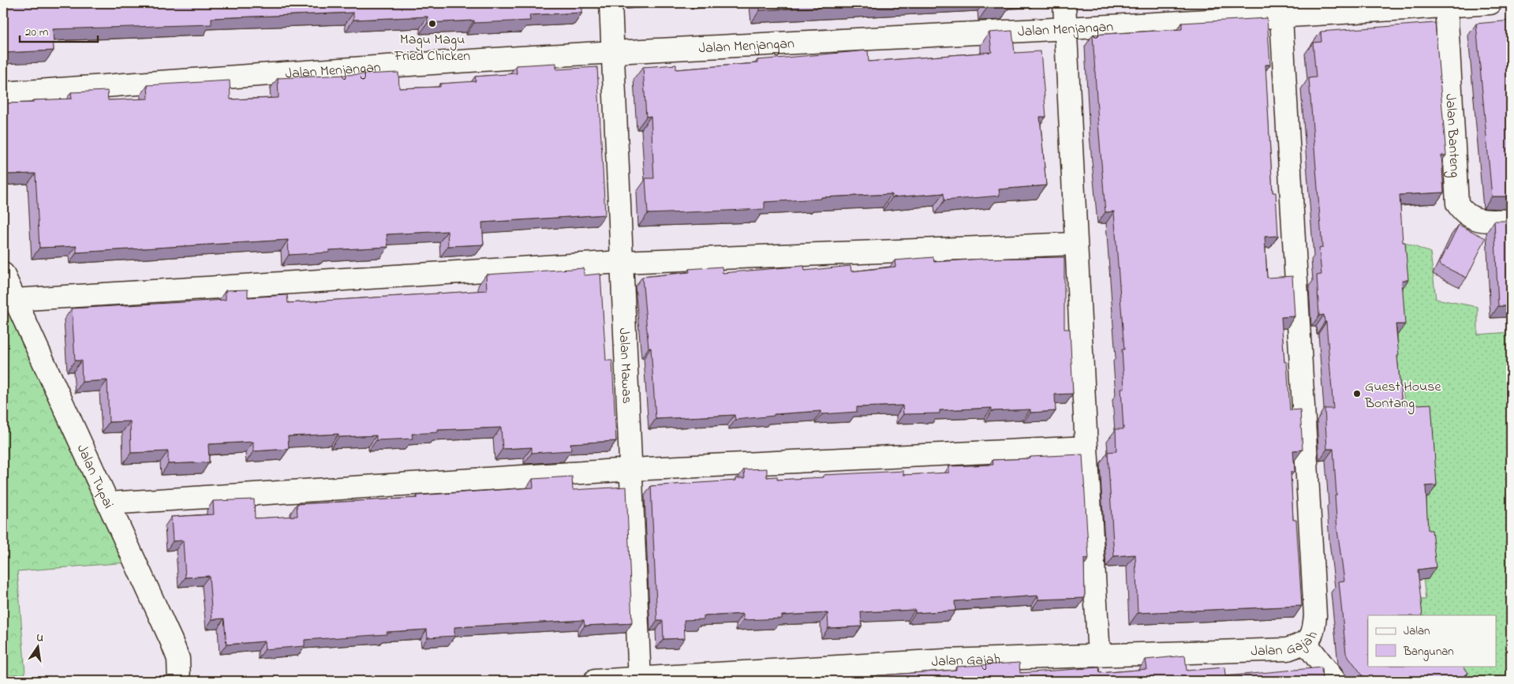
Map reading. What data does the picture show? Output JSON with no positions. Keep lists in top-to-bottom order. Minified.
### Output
{"streets":{"street":["Jalan Menjangan","Jalan Banteng","Jalan Mawas","Jalan Tupai","Jalan Gajah"]},"crossings":[["Jalan Menjangan","Jalan Banteng"],["Jalan Menjangan","Jalan Mawas"],["Jalan Menjangan","Jalan Gajah"],["Jalan Mawas","Jalan Gajah"]],"places":["Magu Magu Fried Chicken","Guest House Bontang"],"legend":["Jalan","Bangunan"],"scale_bar":"20 m","north":"top"}
